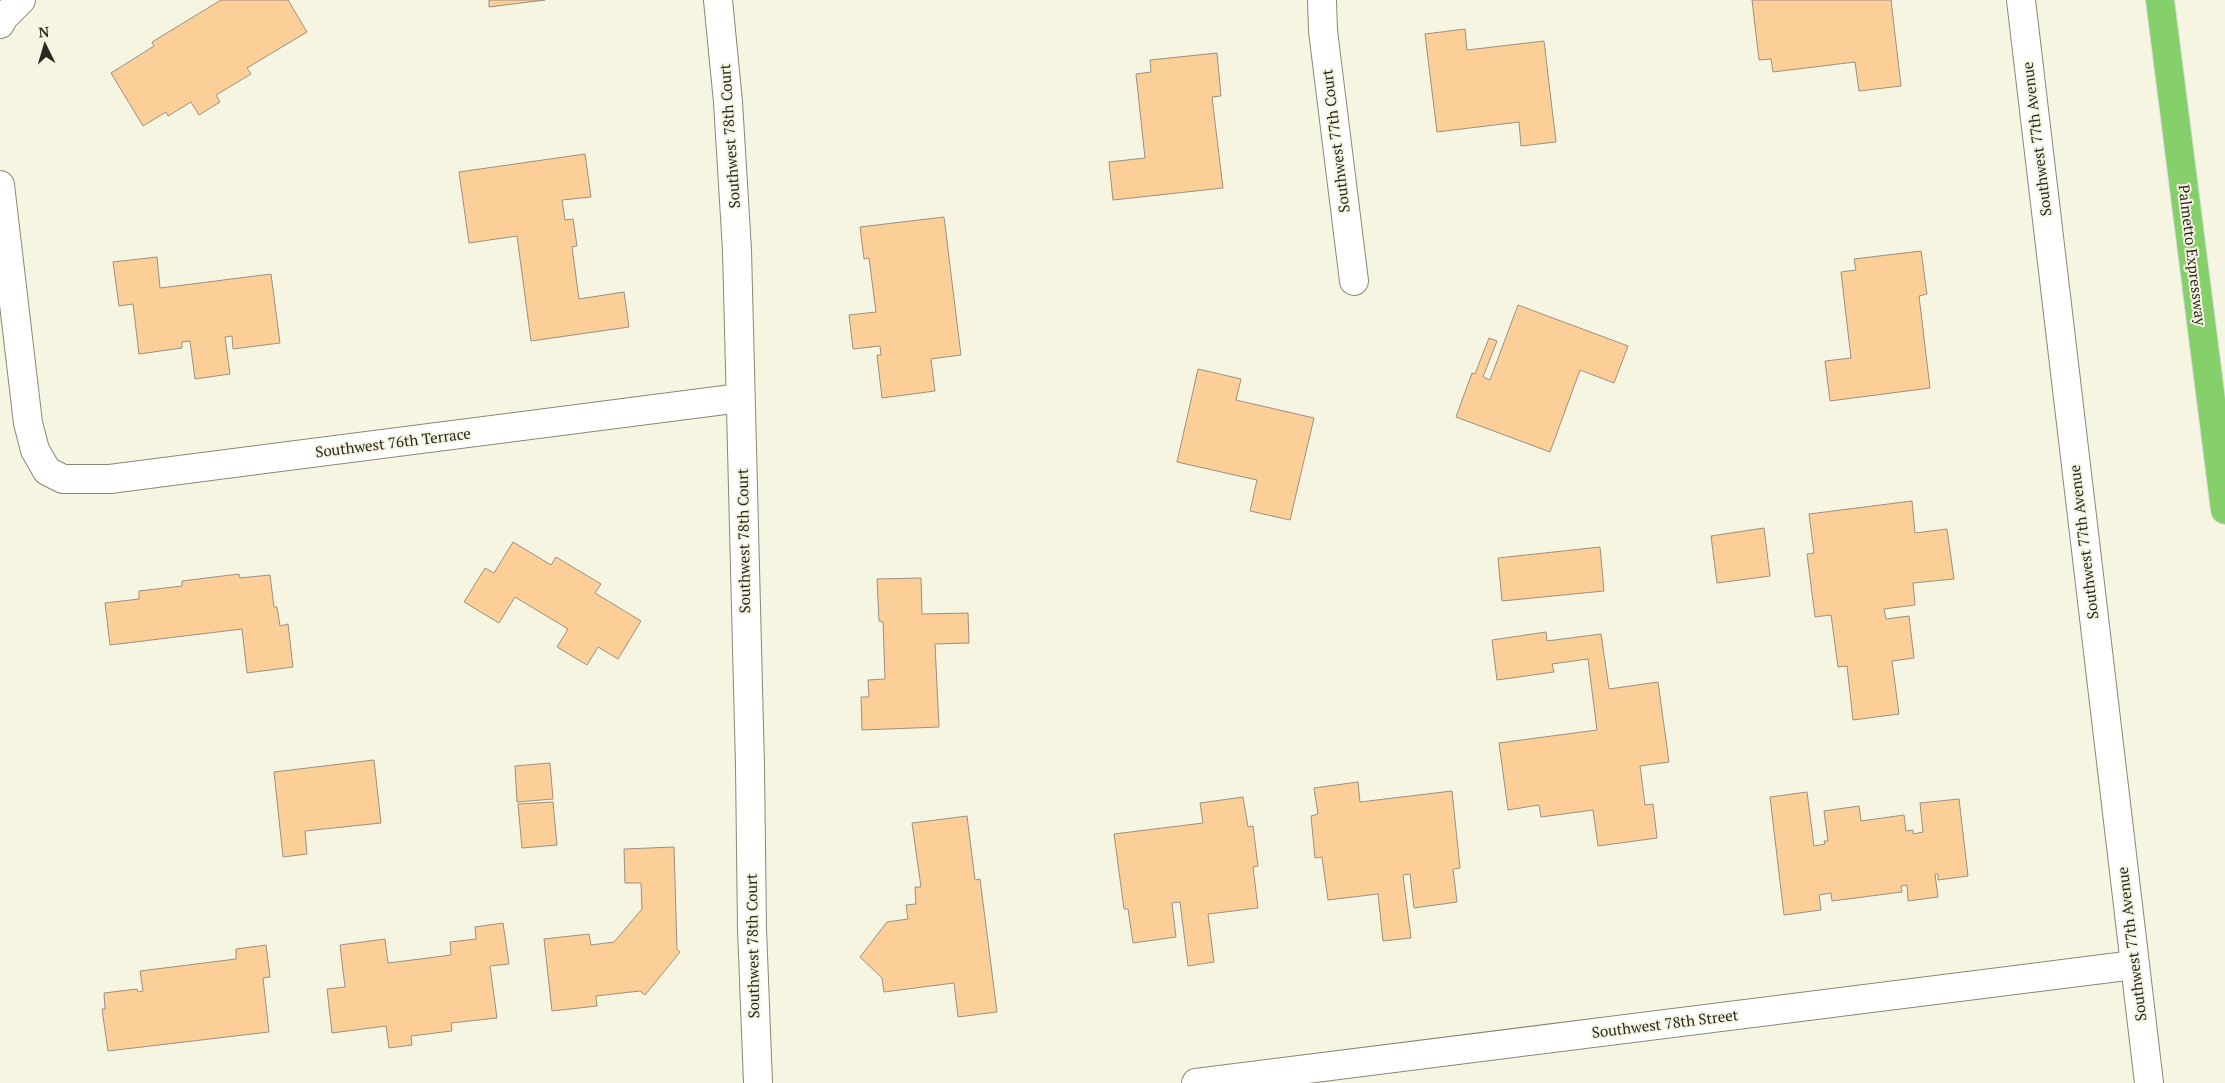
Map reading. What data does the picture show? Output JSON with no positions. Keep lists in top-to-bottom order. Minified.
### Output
{"streets":{"highway":["Palmetto Expressway"],"street":["Southwest 78th Court","Southwest 77th Avenue","Southwest 77th Court","Southwest 76th Terrace","Southwest 78th Street"]},"crossings":[["Southwest 78th Court","Southwest 76th Terrace"],["Southwest 77th Avenue","Southwest 78th Street"]],"north":"top"}
